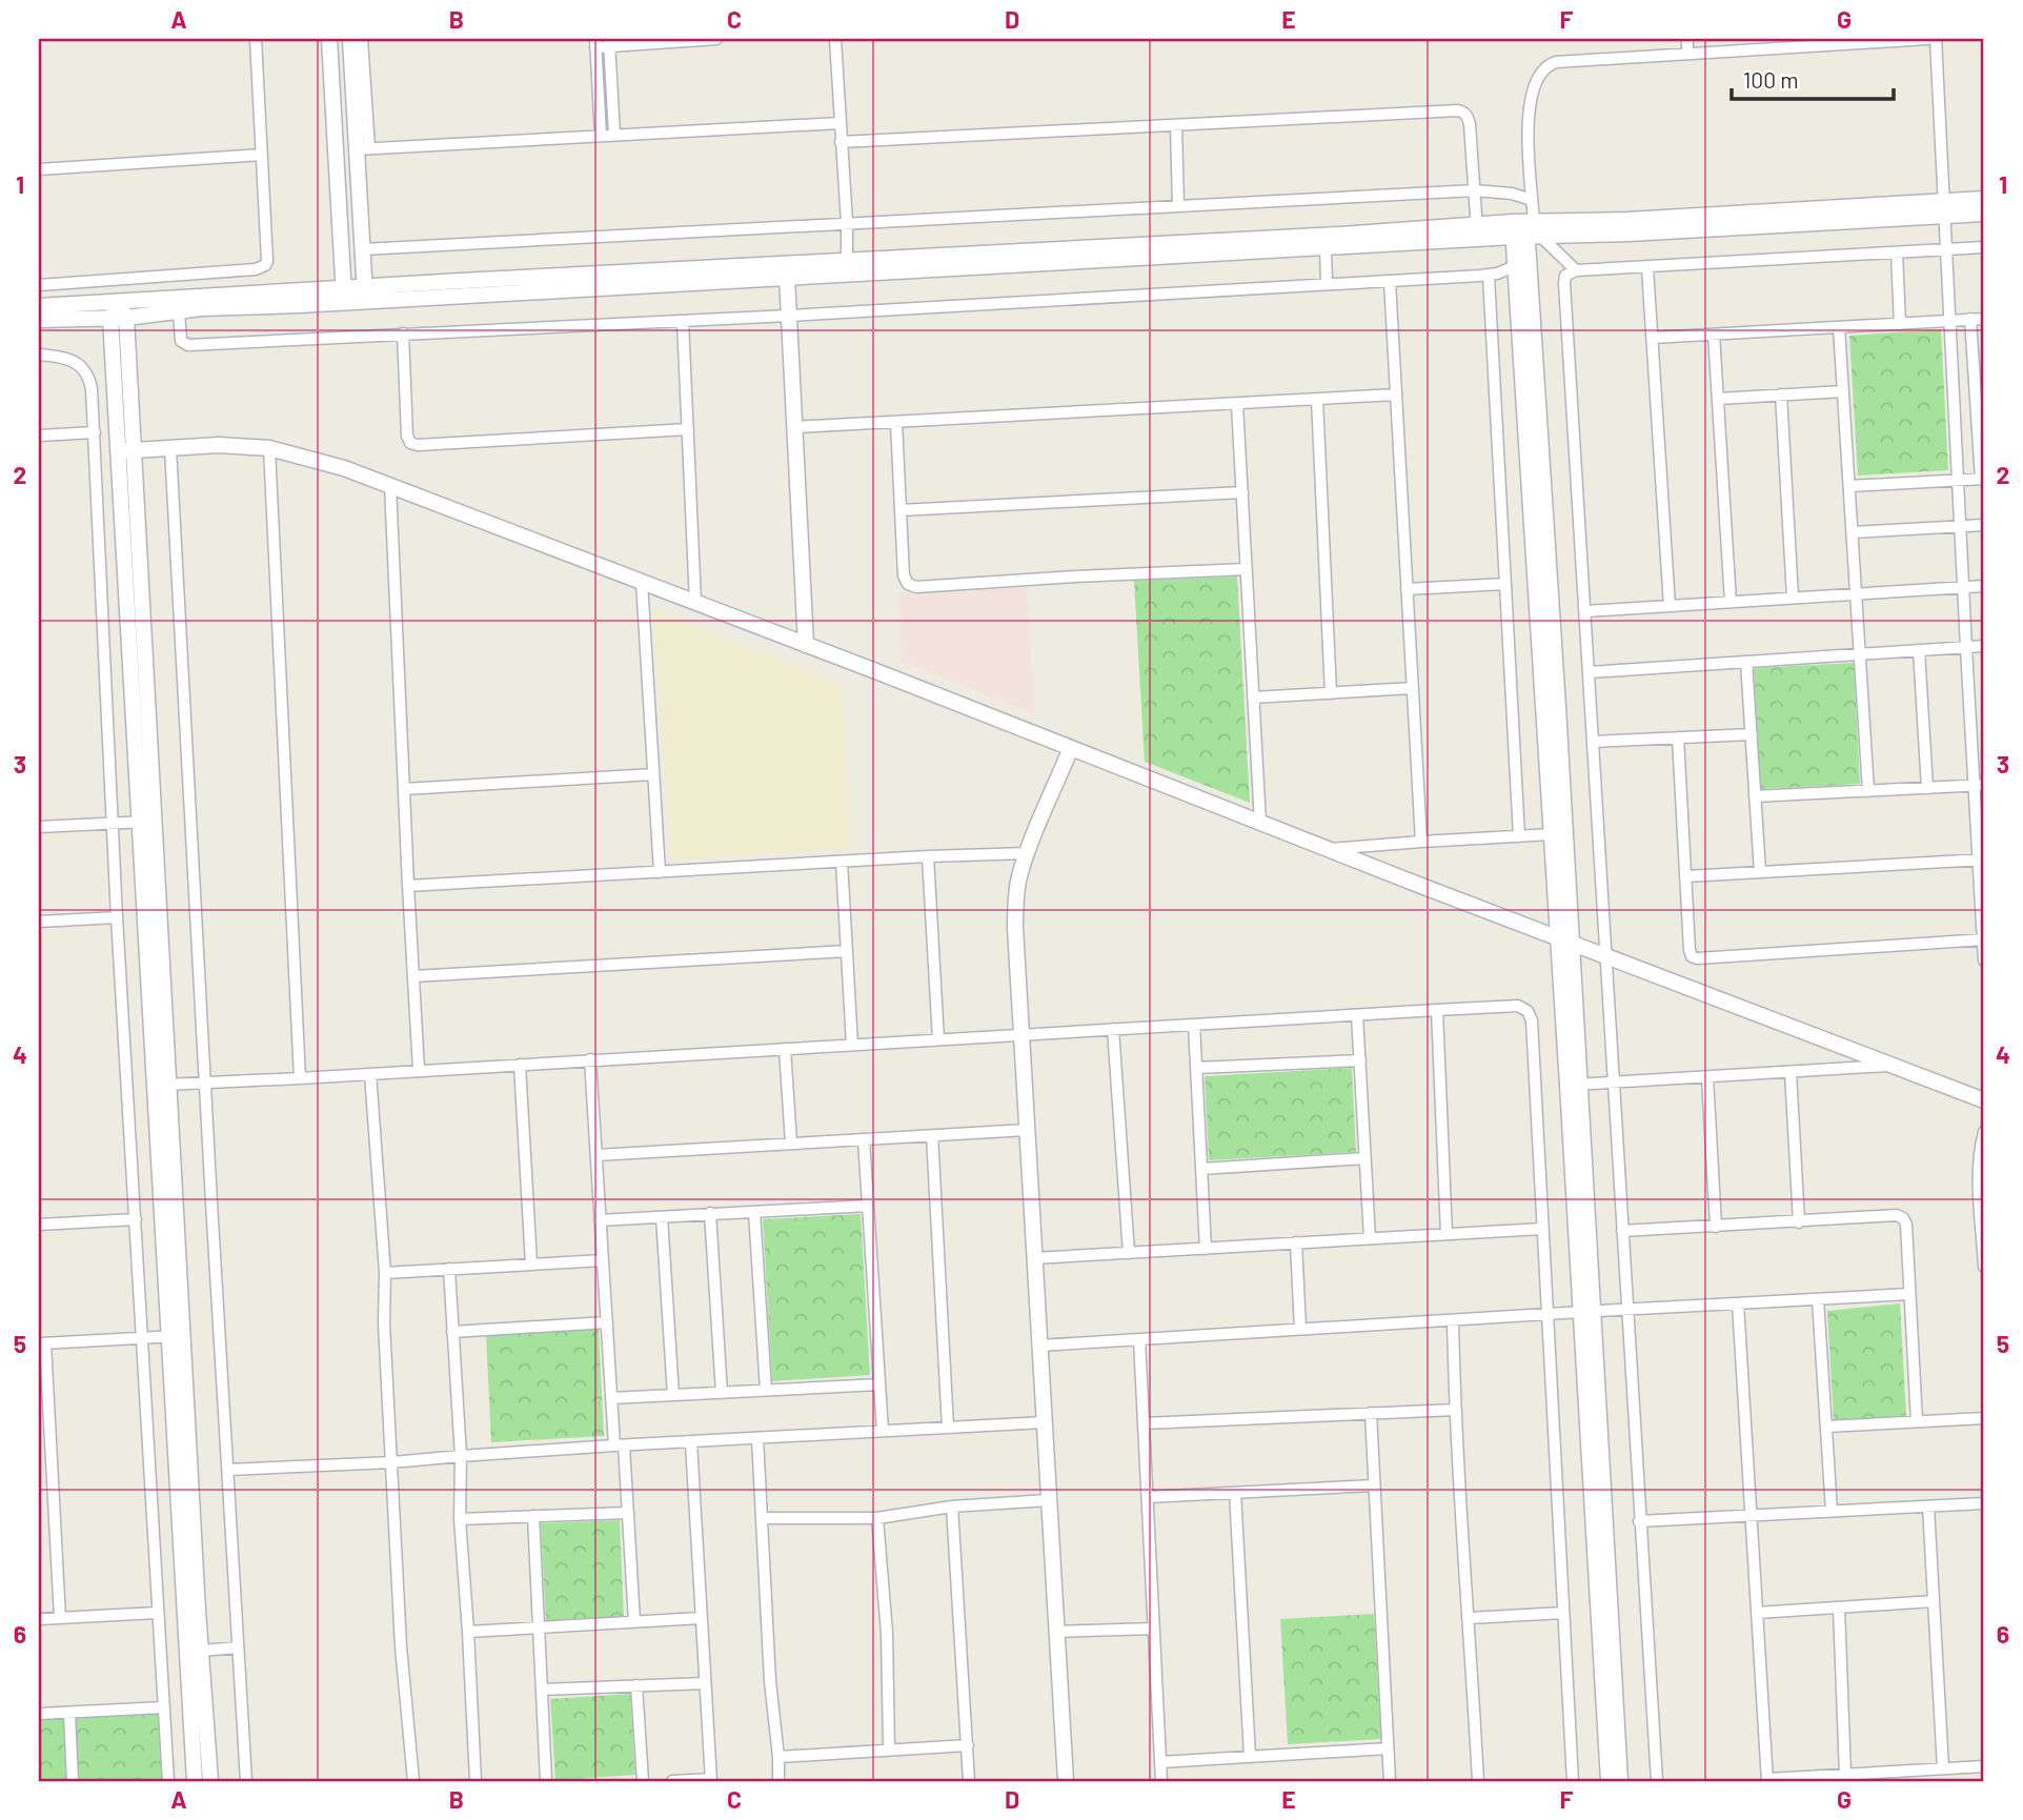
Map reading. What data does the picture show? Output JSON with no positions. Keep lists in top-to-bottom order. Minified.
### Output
{"scale_bar":"100 m","grid":{"columns":["A","B","C","D","E","F","G"],"rows":["1","2","3","4","5","6"]}}
